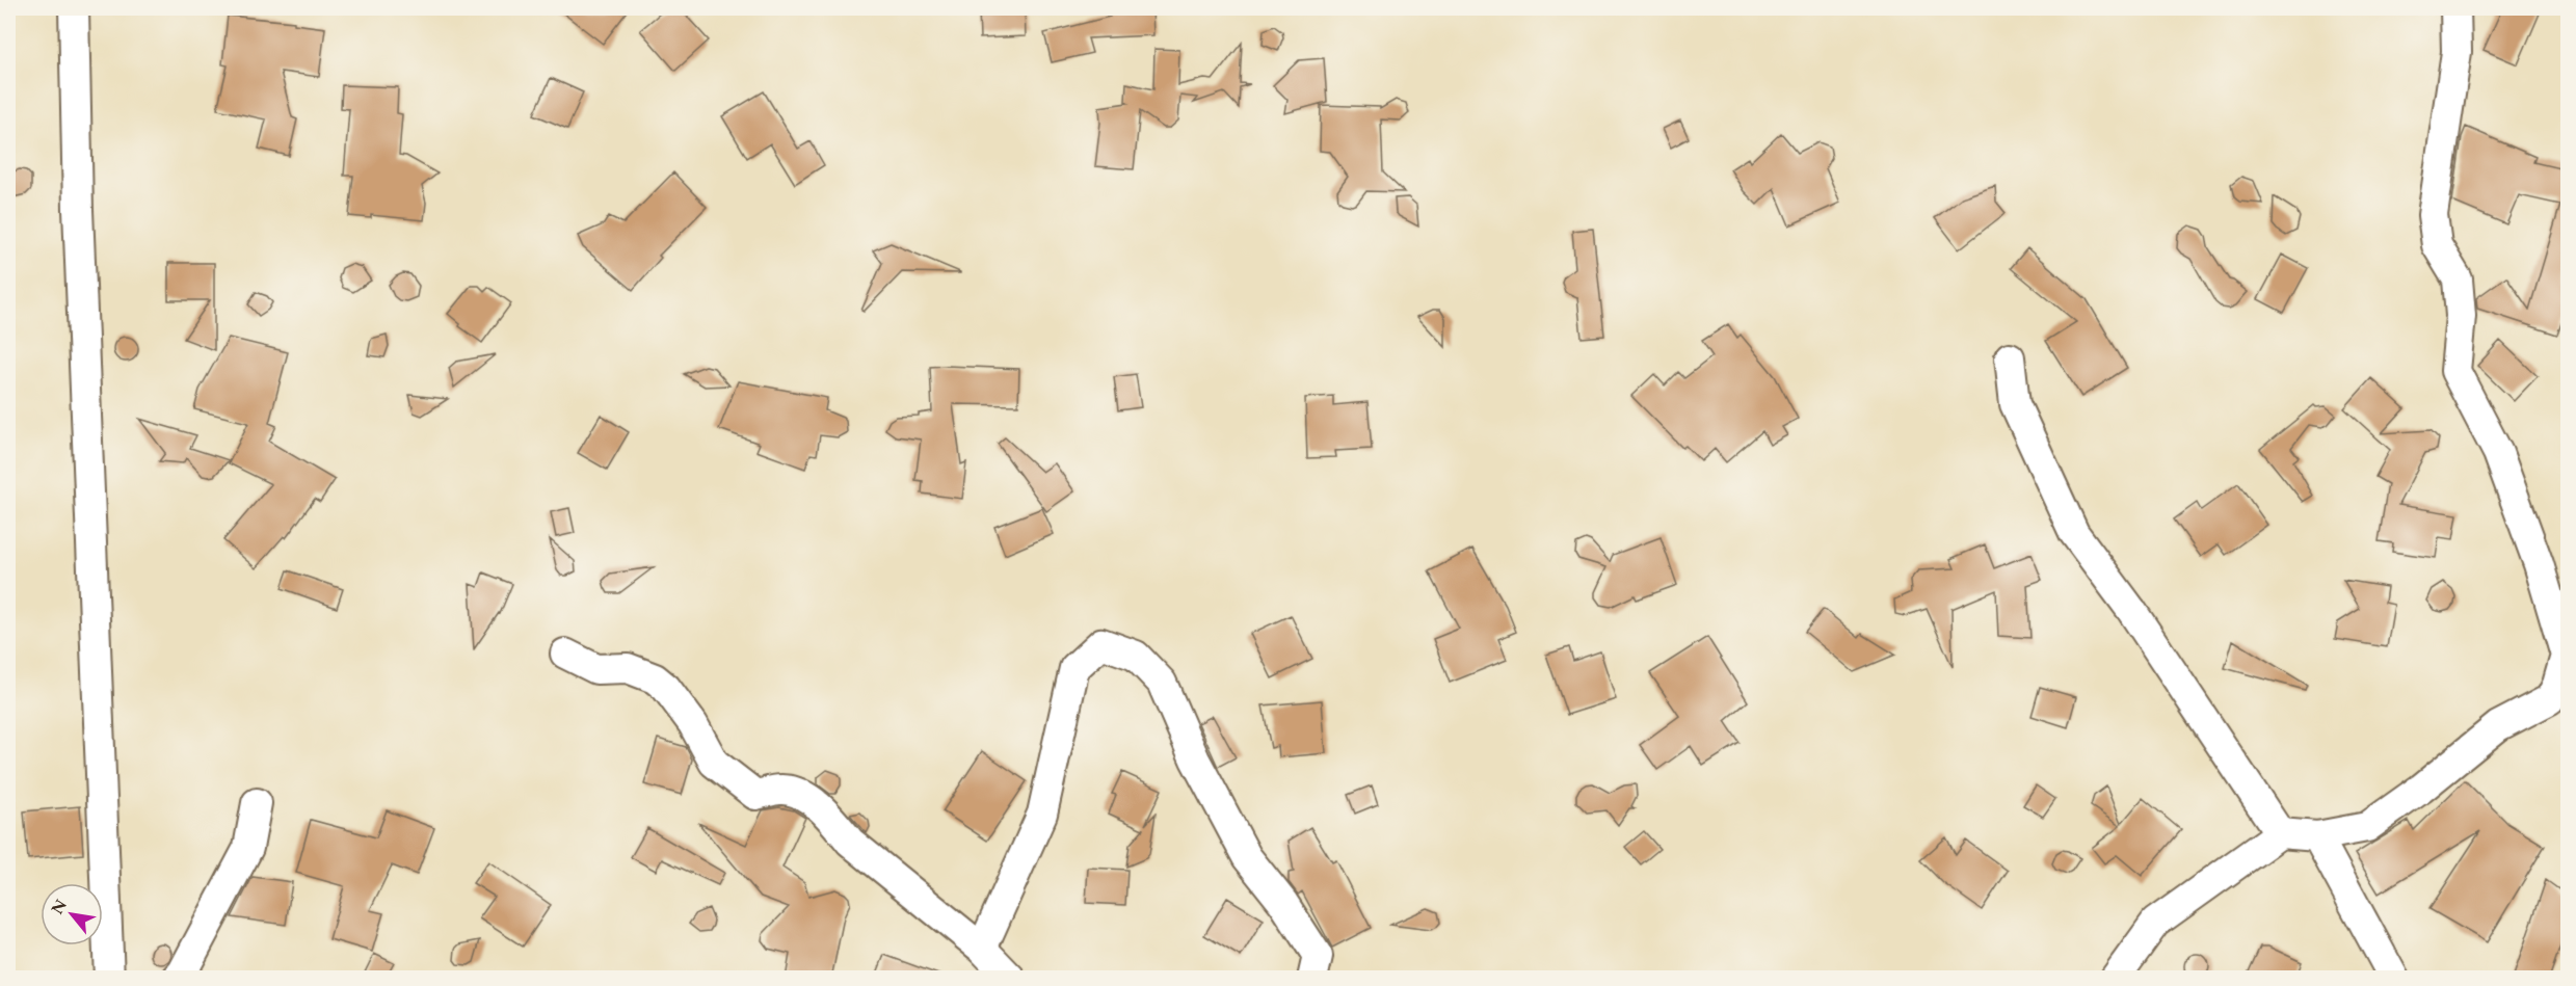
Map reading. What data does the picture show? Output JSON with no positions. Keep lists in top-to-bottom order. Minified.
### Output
{"north":"top left"}
